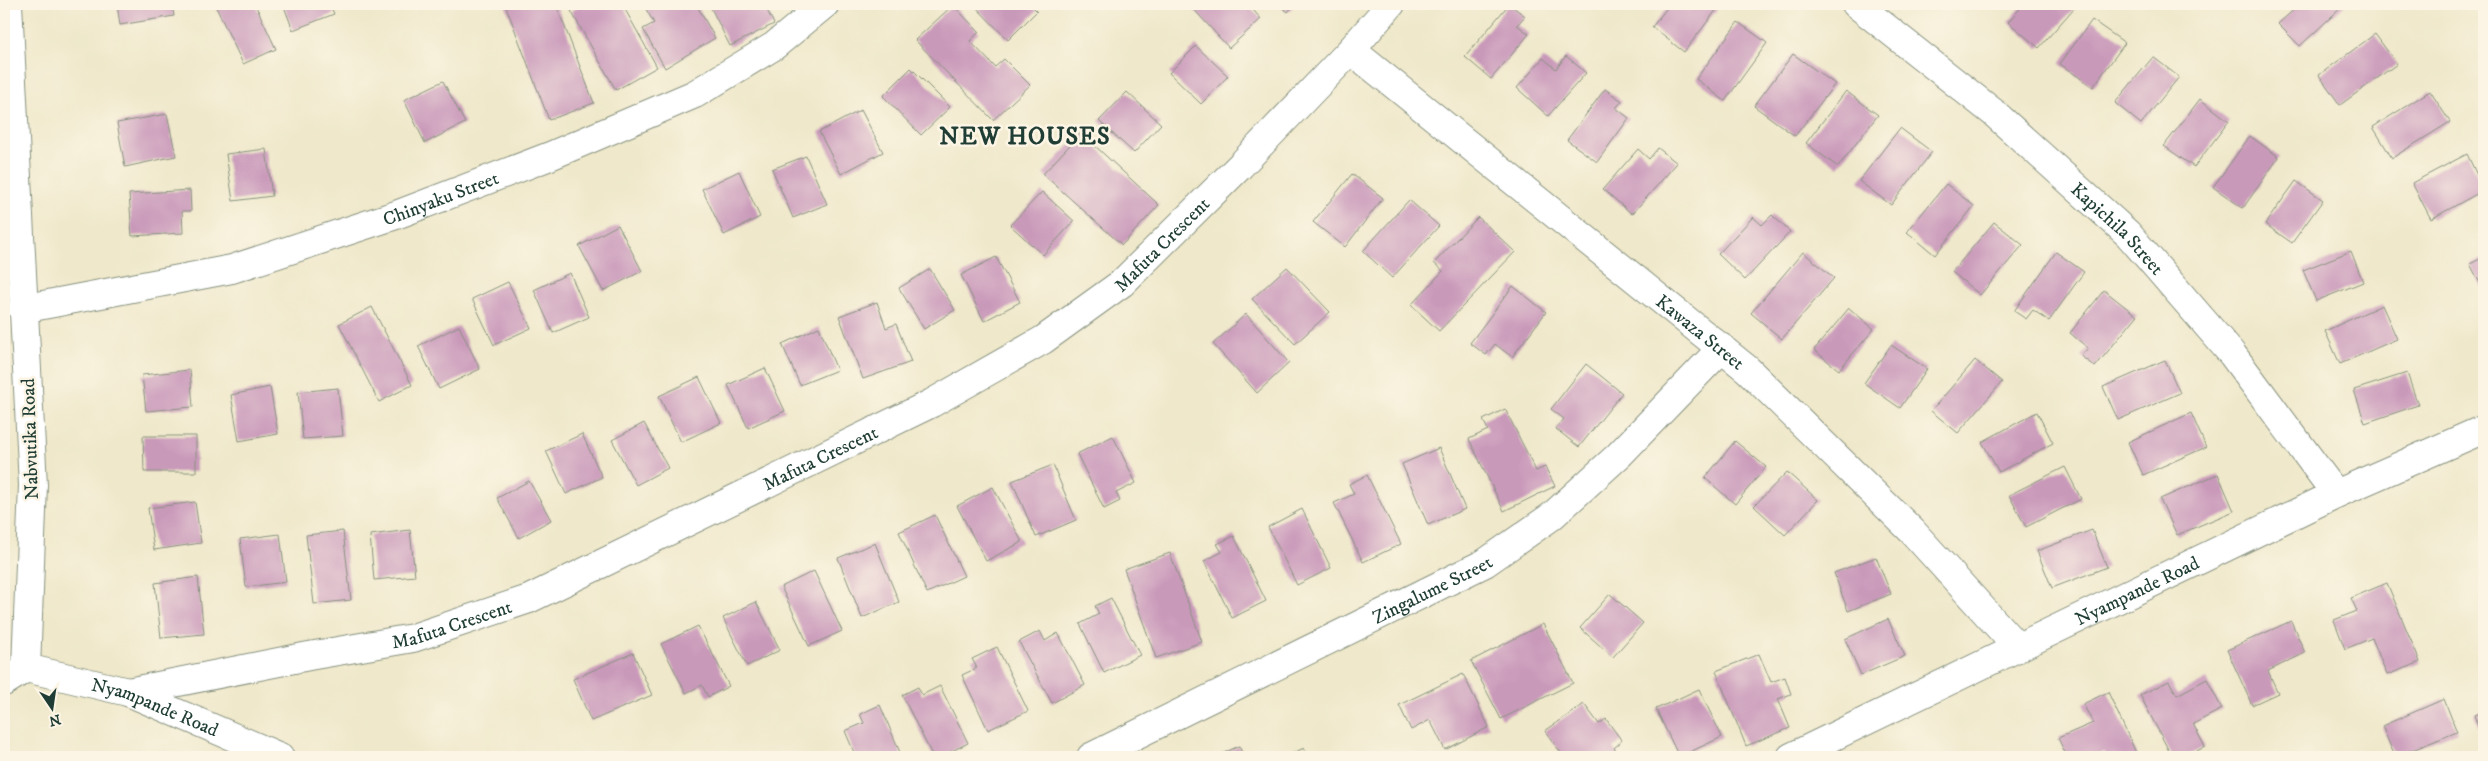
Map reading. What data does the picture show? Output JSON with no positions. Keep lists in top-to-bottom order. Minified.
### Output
{"streets":{"street":["Chinyaku Street","Kapichila Street","Mafuta Crescent","Kawaza Street","Nabvutika Road","Zingalume Street","Nyampande Road"]},"crossings":[["Chinyaku Street","Nabvutika Road"],["Kapichila Street","Nyampande Road"],["Mafuta Crescent","Kawaza Street"],["Mafuta Crescent","Nyampande Road"],["Kawaza Street","Zingalume Street"],["Kawaza Street","Nyampande Road"],["Nabvutika Road","Nyampande Road"]],"districts":["NEW HOUSES"],"north":"bottom"}
